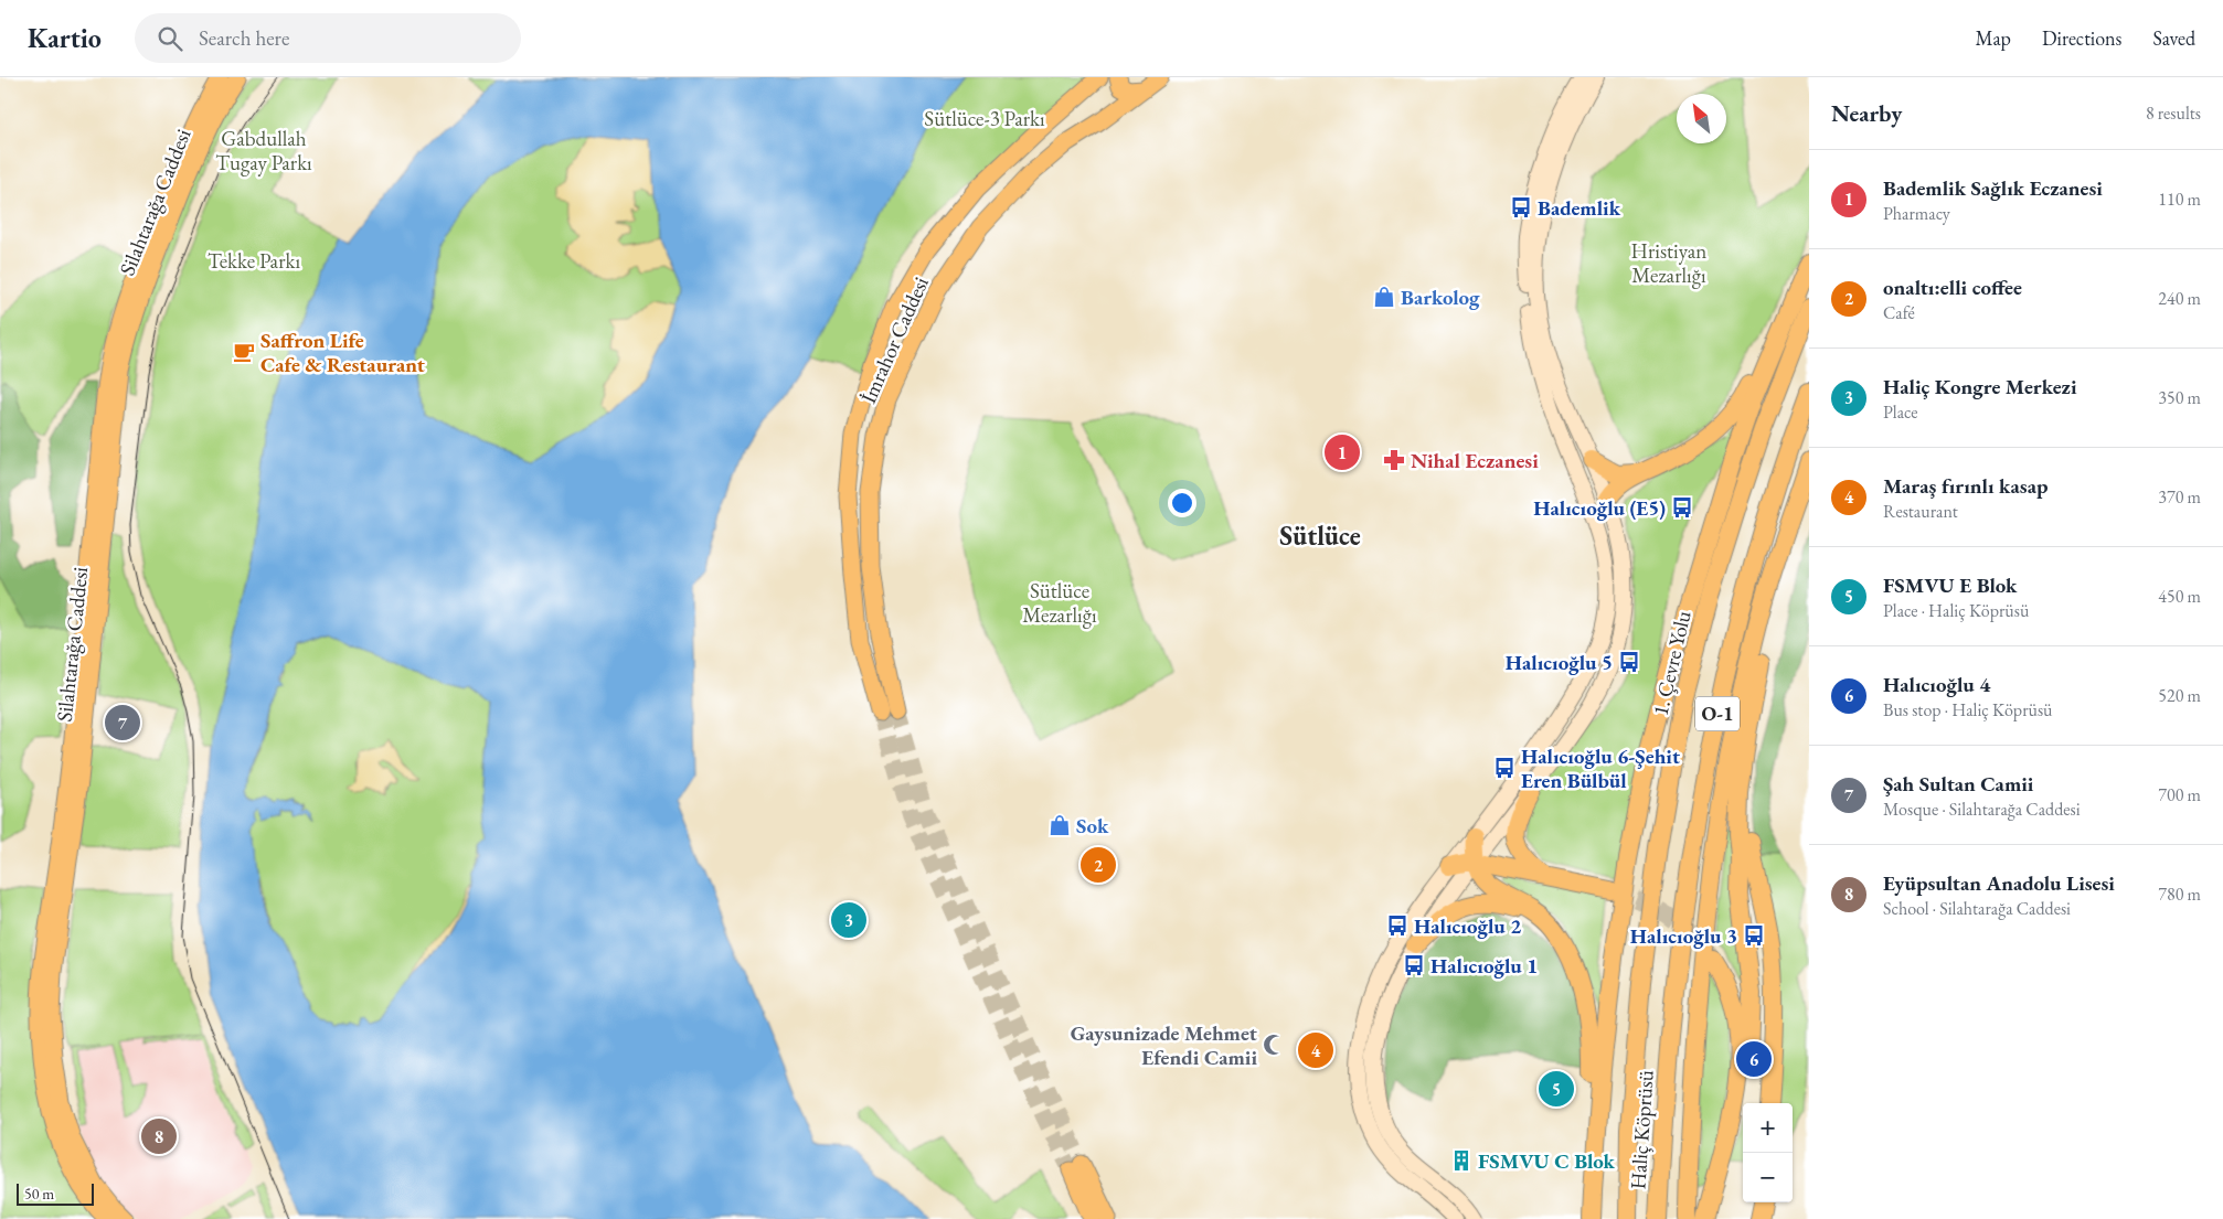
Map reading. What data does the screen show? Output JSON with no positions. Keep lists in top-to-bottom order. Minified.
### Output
{"streets":{"highway":["1. Çevre Yolu","O-1","Haliç Köprüsü"],"main road":["Silahtarağa Caddesi","İmrahor Caddesi"]},"crossings":[["1. Çevre Yolu","Haliç Köprüsü"]],"districts":["Sütlüce"],"parks":["Sütlüce-3 Parkı","Gabdullah Tugay Parkı","Hristiyan Mezarlığı","Tekke Parkı","Sütlüce Mezarlığı"],"places":{"bus stop":["Bademlik","Halıcıoğlu (E5)","Halıcıoğlu 5","Halıcıoğlu 6-Şehit Eren Bülbül","Halıcıoğlu 2","Halıcıoğlu 3","Halıcıoğlu 1"],"shop":["Barkolog","Sok"],"cafe":["Saffron Life Cafe & Restaurant"],"pharmacy":["Nihal Eczanesi"],"mosque":["Gaysunizade Mehmet Efendi Camii"],"building":["FSMVU C Blok"]},"scale_bar":"50 m","north":"top left","page":{"header":"Kartio","search":"Search here","nav":["Map","Directions","Saved"],"heading":["Nearby","8 results"],"list":[{"mark":"1","name":"Bademlik Sağlık Eczanesi","note":"Pharmacy","value":"110 m"},{"mark":"2","name":"onaltı:elli coffee","note":"Café","value":"240 m"},{"mark":"3","name":"Haliç Kongre Merkezi","note":"Place","value":"350 m"},{"mark":"4","name":"Maraş fırınlı kasap","note":"Restaurant","value":"370 m"},{"mark":"5","name":"FSMVU E Blok","note":"Place · Haliç Köprüsü","value":"450 m"},{"mark":"6","name":"Halıcıoğlu 4","note":"Bus stop · Haliç Köprüsü","value":"520 m"},{"mark":"7","name":"Şah Sultan Camii","note":"Mosque · Silahtarağa Caddesi","value":"700 m"},{"mark":"8","name":"Eyüpsultan Anadolu Lisesi","note":"School · Silahtarağa Caddesi","value":"780 m"}],"pins":["1","7","2","3","4","6","5","8"],"map_buttons":["+","−"],"scale":"50 m"}}
